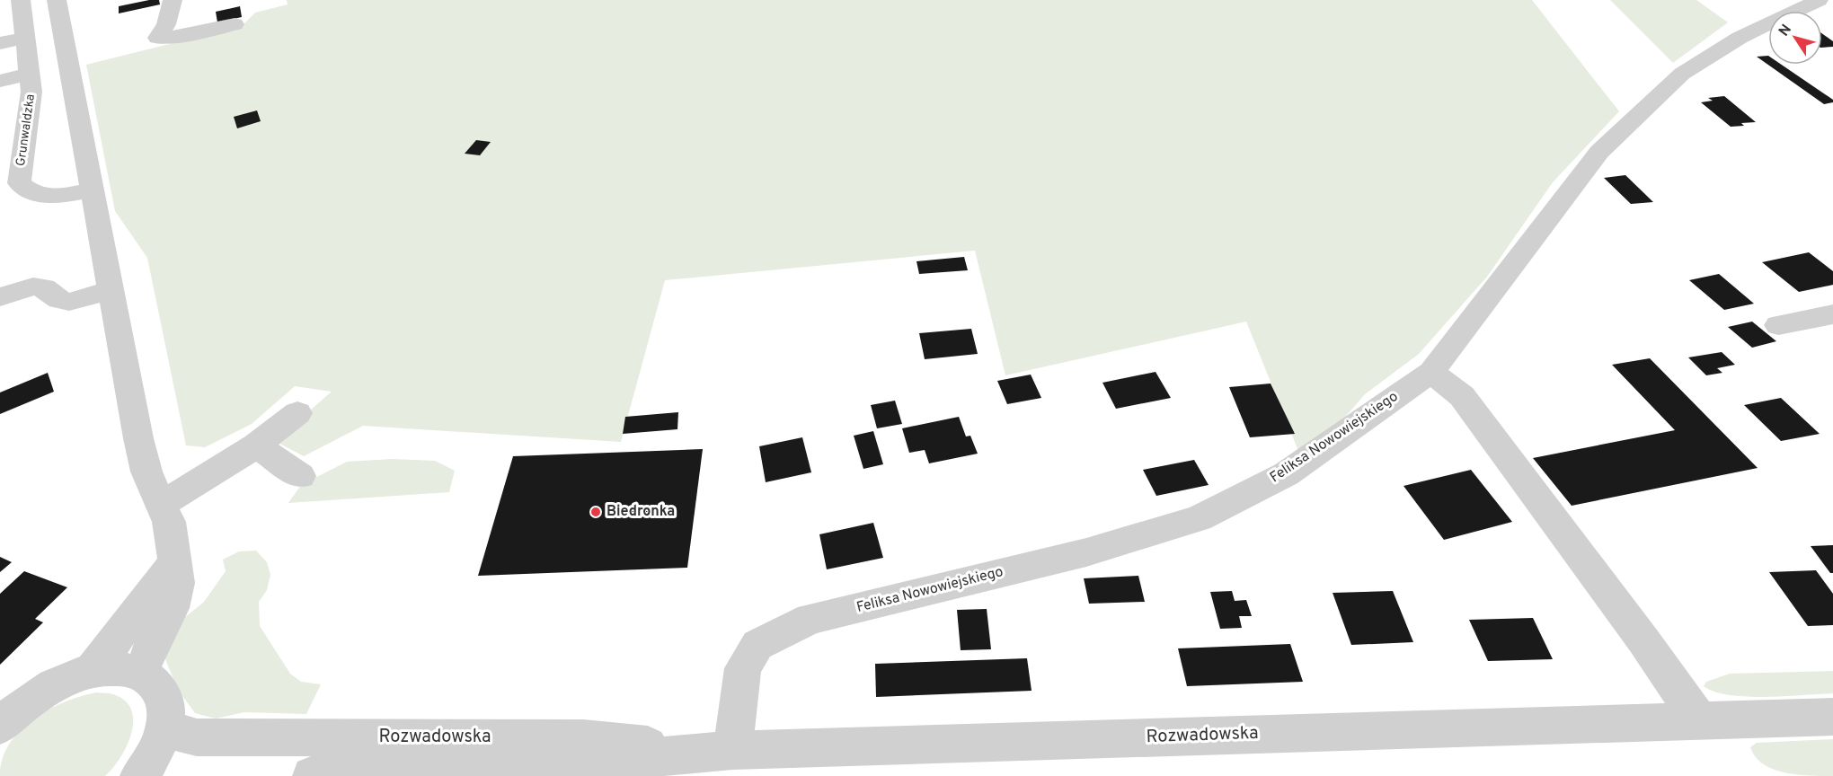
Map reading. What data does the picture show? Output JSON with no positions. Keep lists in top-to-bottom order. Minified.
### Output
{"streets":{"street":["Grunwaldzka","Feliksa Nowowiejskiego","Rozwadowska"]},"crossings":[["Feliksa Nowowiejskiego","Rozwadowska"]],"places":["Biedronka"],"north":"top left"}
